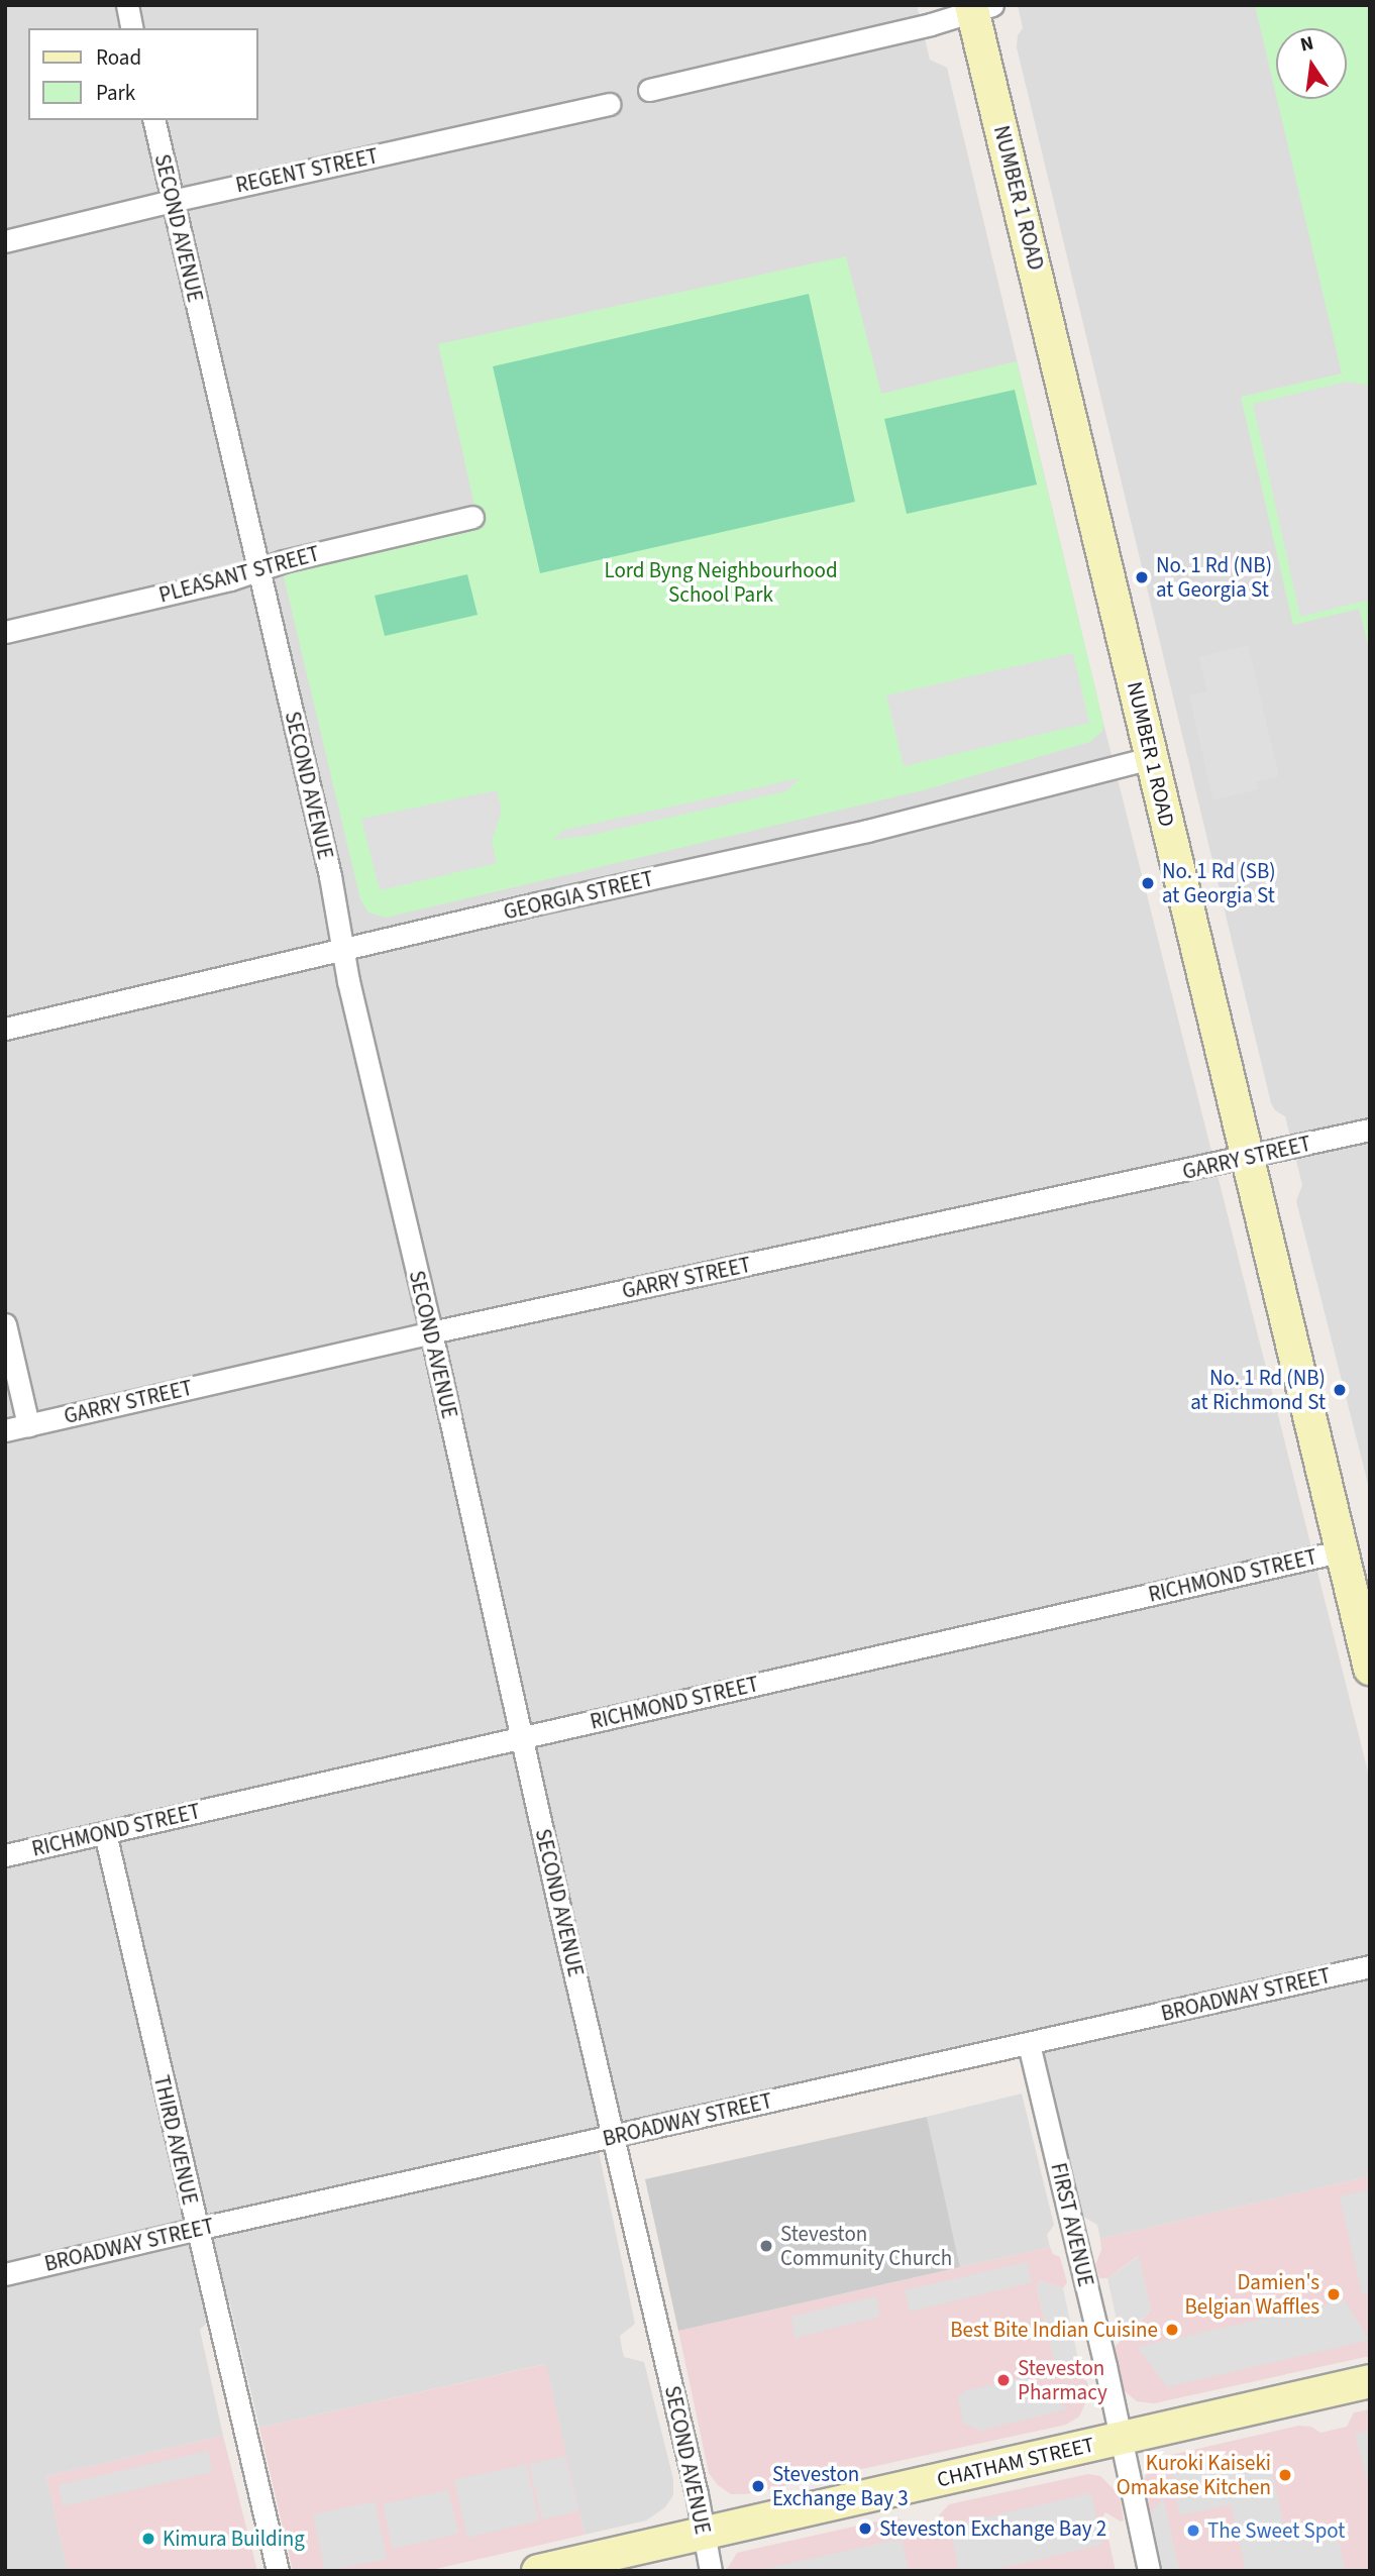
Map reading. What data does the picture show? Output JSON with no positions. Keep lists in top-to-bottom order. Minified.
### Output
{"streets":{"street":["REGENT STREET","NUMBER 1 ROAD","SECOND AVENUE","PLEASANT STREET","GEORGIA STREET","GARRY STREET","RICHMOND STREET","BROADWAY STREET","THIRD AVENUE","FIRST AVENUE","CHATHAM STREET"]},"crossings":[["REGENT STREET","SECOND AVENUE"],["NUMBER 1 ROAD","GEORGIA STREET"],["NUMBER 1 ROAD","GARRY STREET"],["NUMBER 1 ROAD","RICHMOND STREET"],["SECOND AVENUE","PLEASANT STREET"],["SECOND AVENUE","GEORGIA STREET"],["SECOND AVENUE","GARRY STREET"],["SECOND AVENUE","RICHMOND STREET"],["SECOND AVENUE","BROADWAY STREET"],["SECOND AVENUE","CHATHAM STREET"],["RICHMOND STREET","THIRD AVENUE"],["BROADWAY STREET","THIRD AVENUE"],["BROADWAY STREET","FIRST AVENUE"],["FIRST AVENUE","CHATHAM STREET"]],"parks":["Lord Byng Neighbourhood School Park"],"places":["No. 1 Rd (NB) at Georgia St","No. 1 Rd (SB) at Georgia St","No. 1 Rd (NB) at Richmond St","Steveston Community Church","Damien's Belgian Waffles","Best Bite Indian Cuisine","Steveston Pharmacy","Kuroki Kaiseki Omakase Kitchen","Steveston Exchange Bay 3","Steveston Exchange Bay 2","The Sweet Spot","Kimura Building"],"legend":["Road","Park"],"north":"top"}
